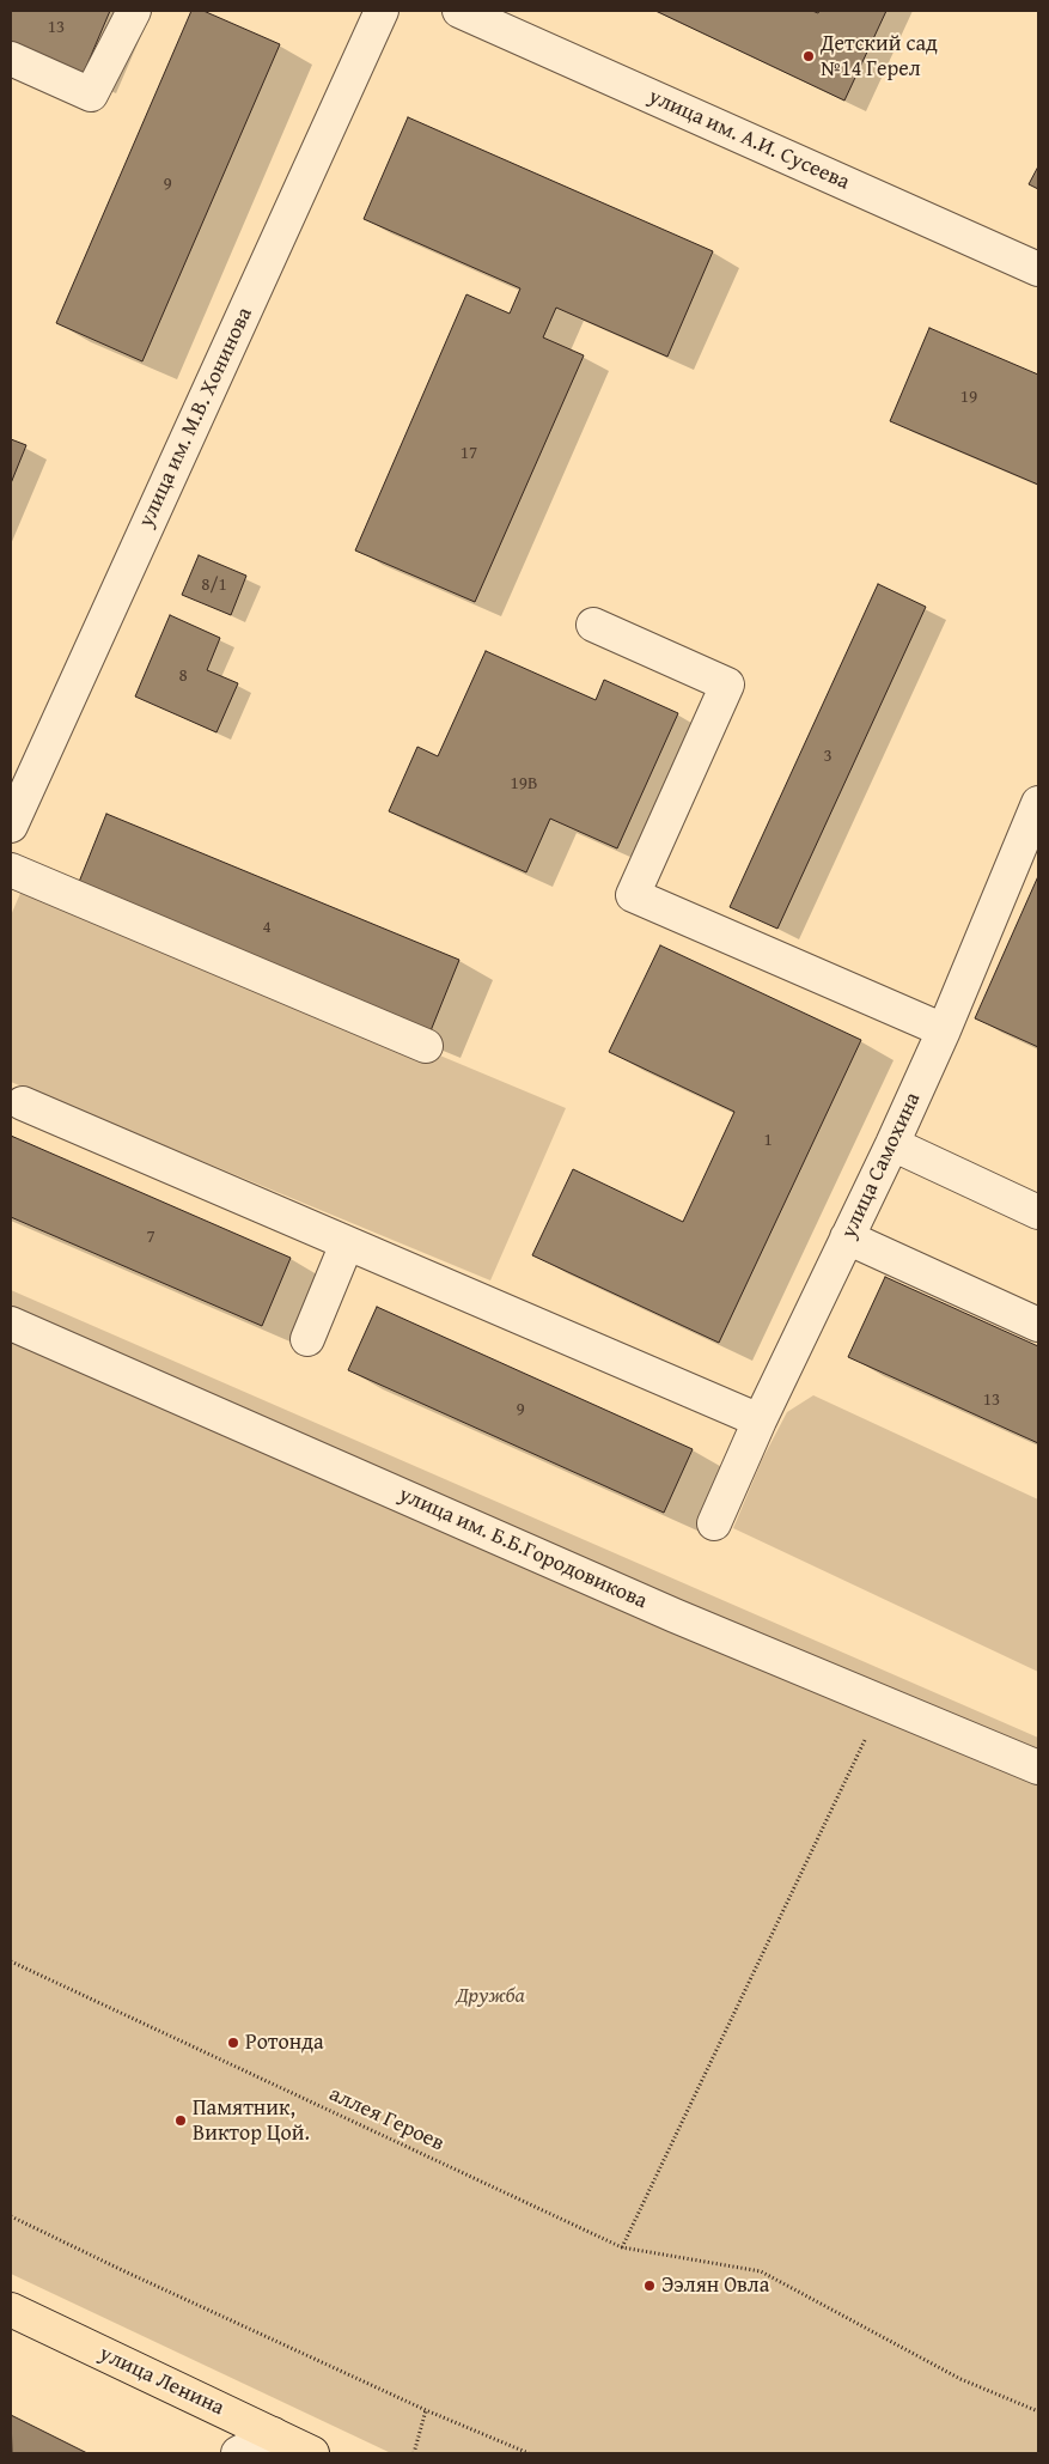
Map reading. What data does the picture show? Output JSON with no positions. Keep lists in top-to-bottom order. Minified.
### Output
{"streets":{"main road":["улица Ленина"],"street":["улица им. А.И. Сусеева","улица им. М.В. Хонинова","улица Самохина","улица им. Б.Б.Городовикова"],"path":["аллея Героев"]},"parks":["Дружба"],"places":["Детский сад №14 Герел","Ротонда","Памятник, Виктор Цой.","Ээлян Овла"],"house_numbers":["13","9","19","17","8/1","8","3","19В","4","1","7","13","9"]}
